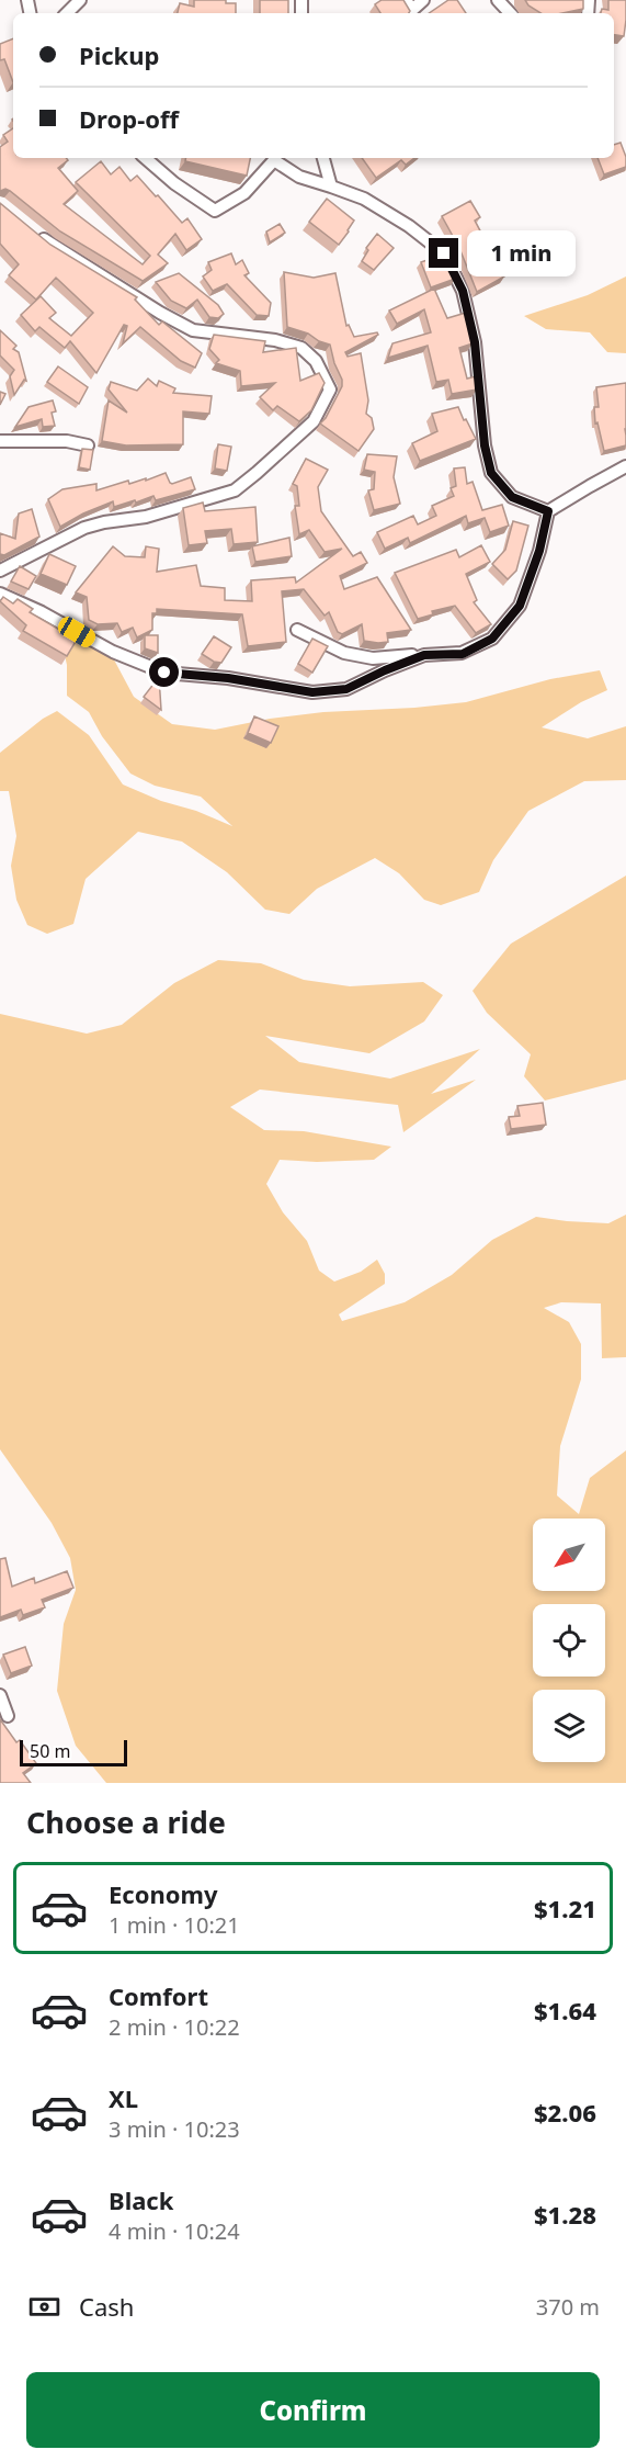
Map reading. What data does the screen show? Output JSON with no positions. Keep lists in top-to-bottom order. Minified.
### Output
{"scale_bar":"50 m","north":"bottom left","page":{"banner":["Pickup","Drop-off"],"bubble":"1 min","scale":"50 m","heading":"Choose a ride","list":[{"name":"Economy","note":"1 min · 10:21","value":"$1.21"},{"name":"Comfort","note":"2 min · 10:22","value":"$1.64"},{"name":"XL","note":"3 min · 10:23","value":"$2.06"},{"name":"Black","note":"4 min · 10:24","value":"$1.28"}],"pay":["Cash","370 m"],"buttons":"Confirm"}}
